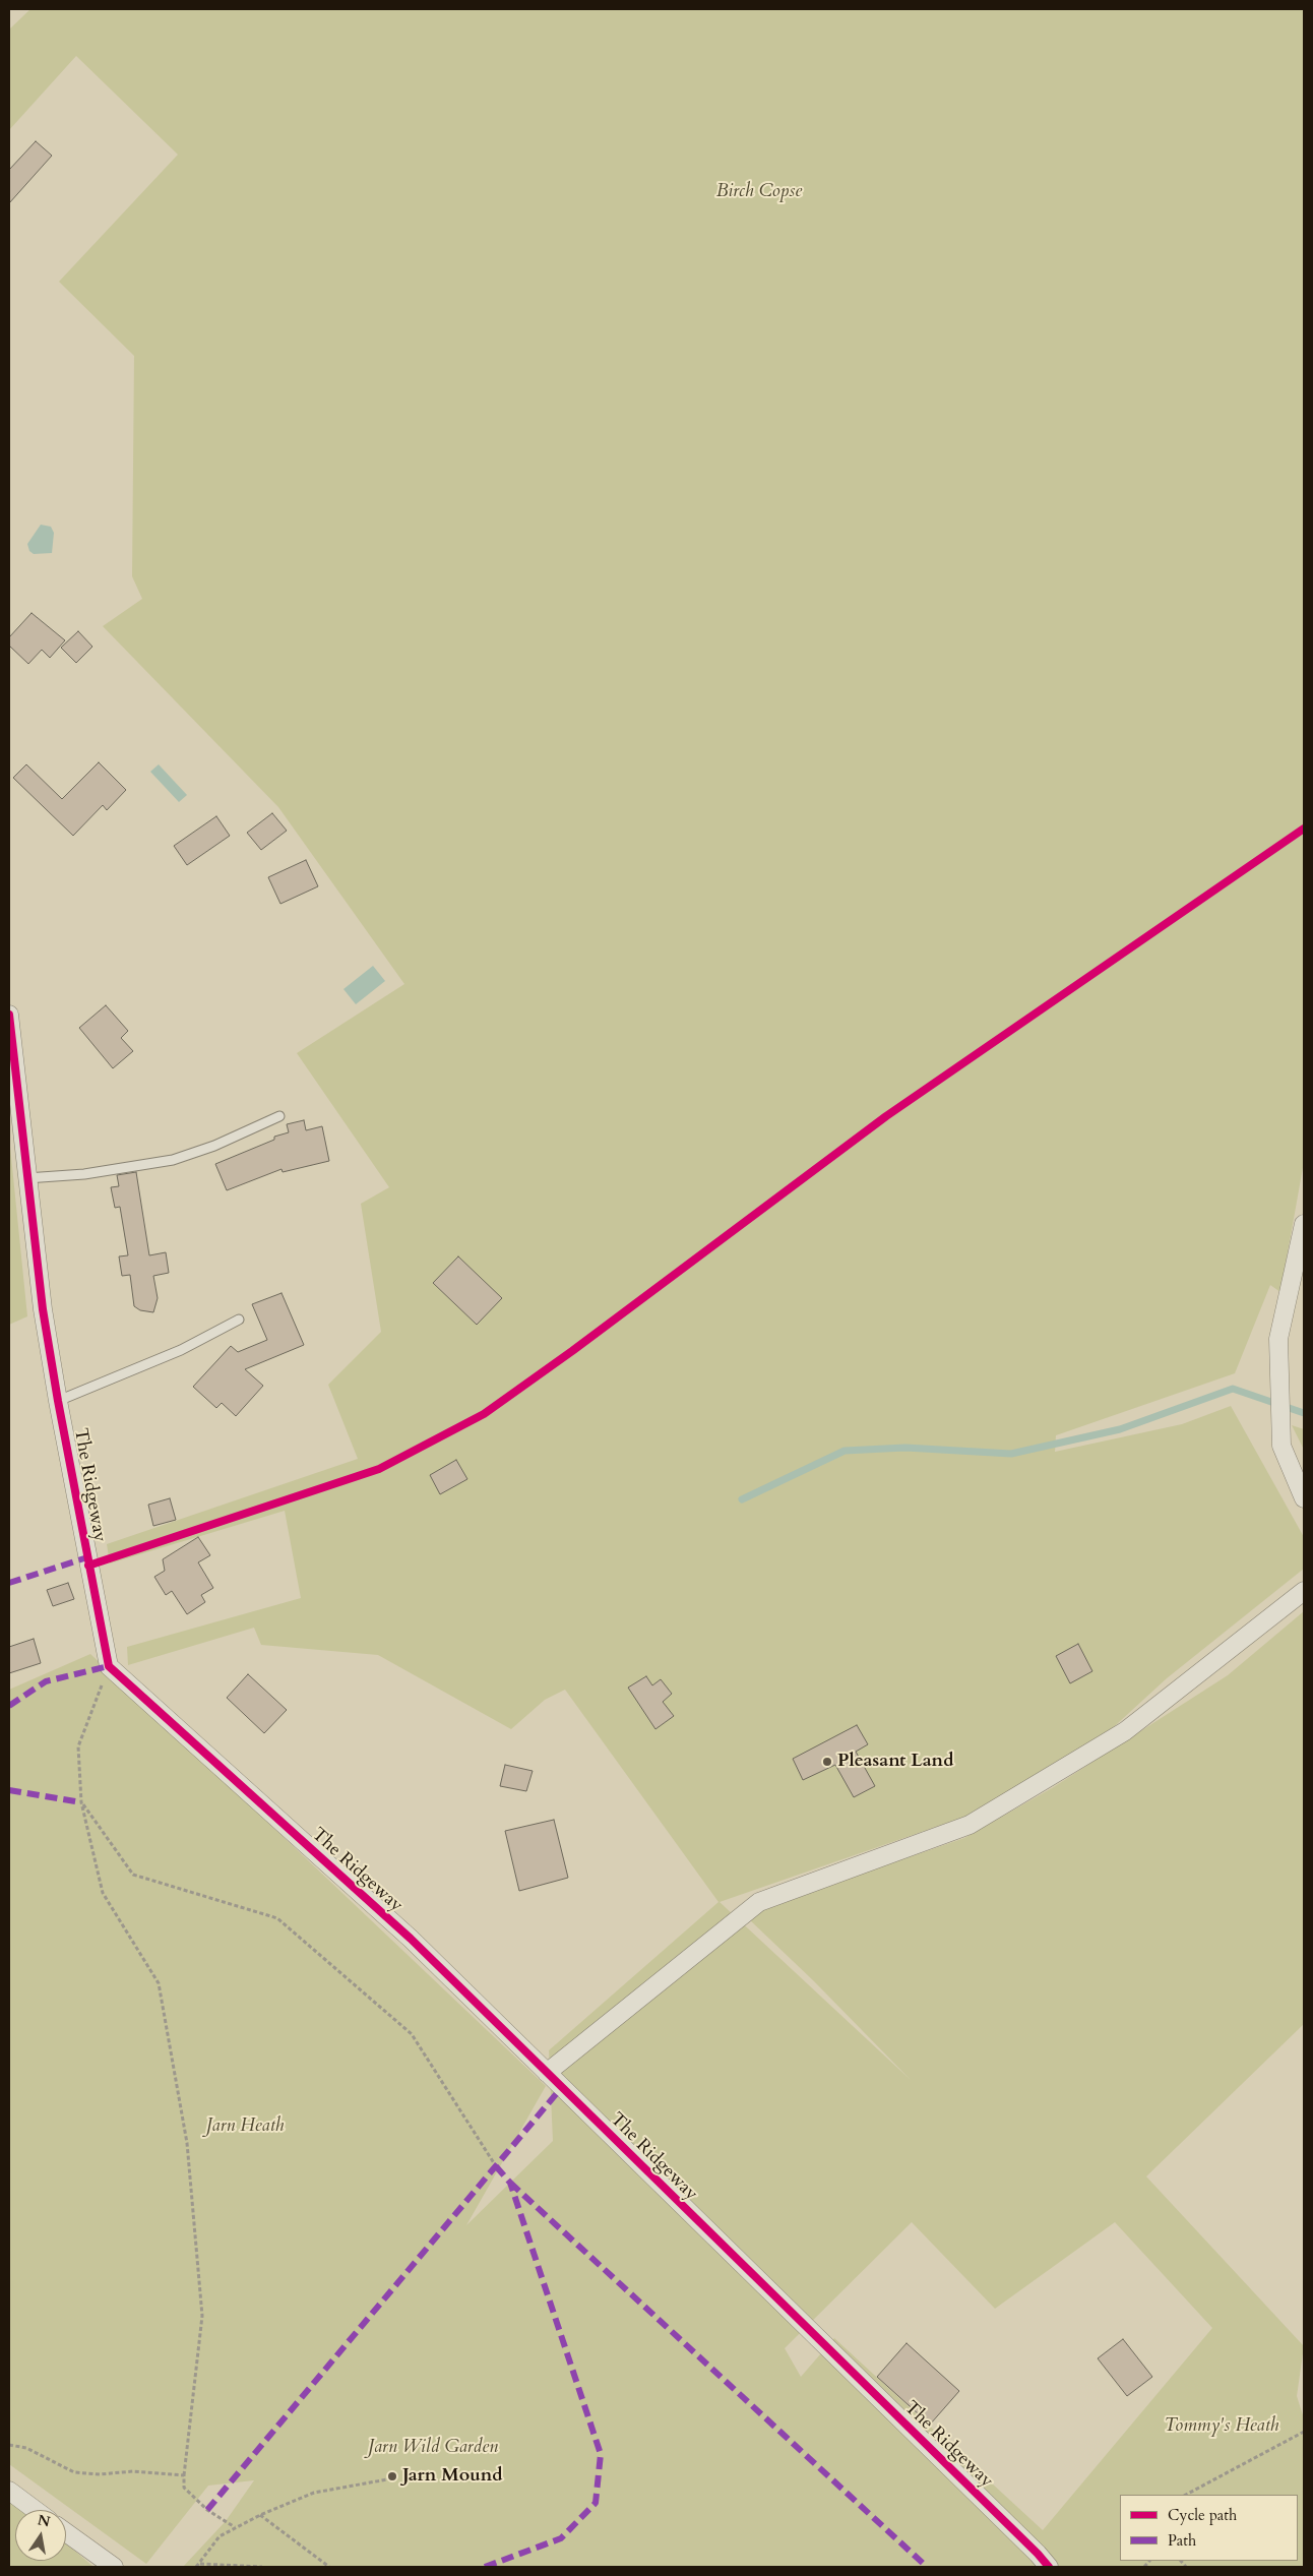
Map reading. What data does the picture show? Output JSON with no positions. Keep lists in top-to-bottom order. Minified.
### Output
{"streets":{"street":["The Ridgeway"]},"parks":["Birch Copse","Jarn Heath","Tommy's Heath","Jarn Wild Garden"],"places":["Pleasant Land","Jarn Mound"],"legend":["Cycle path","Path"],"north":"top"}
